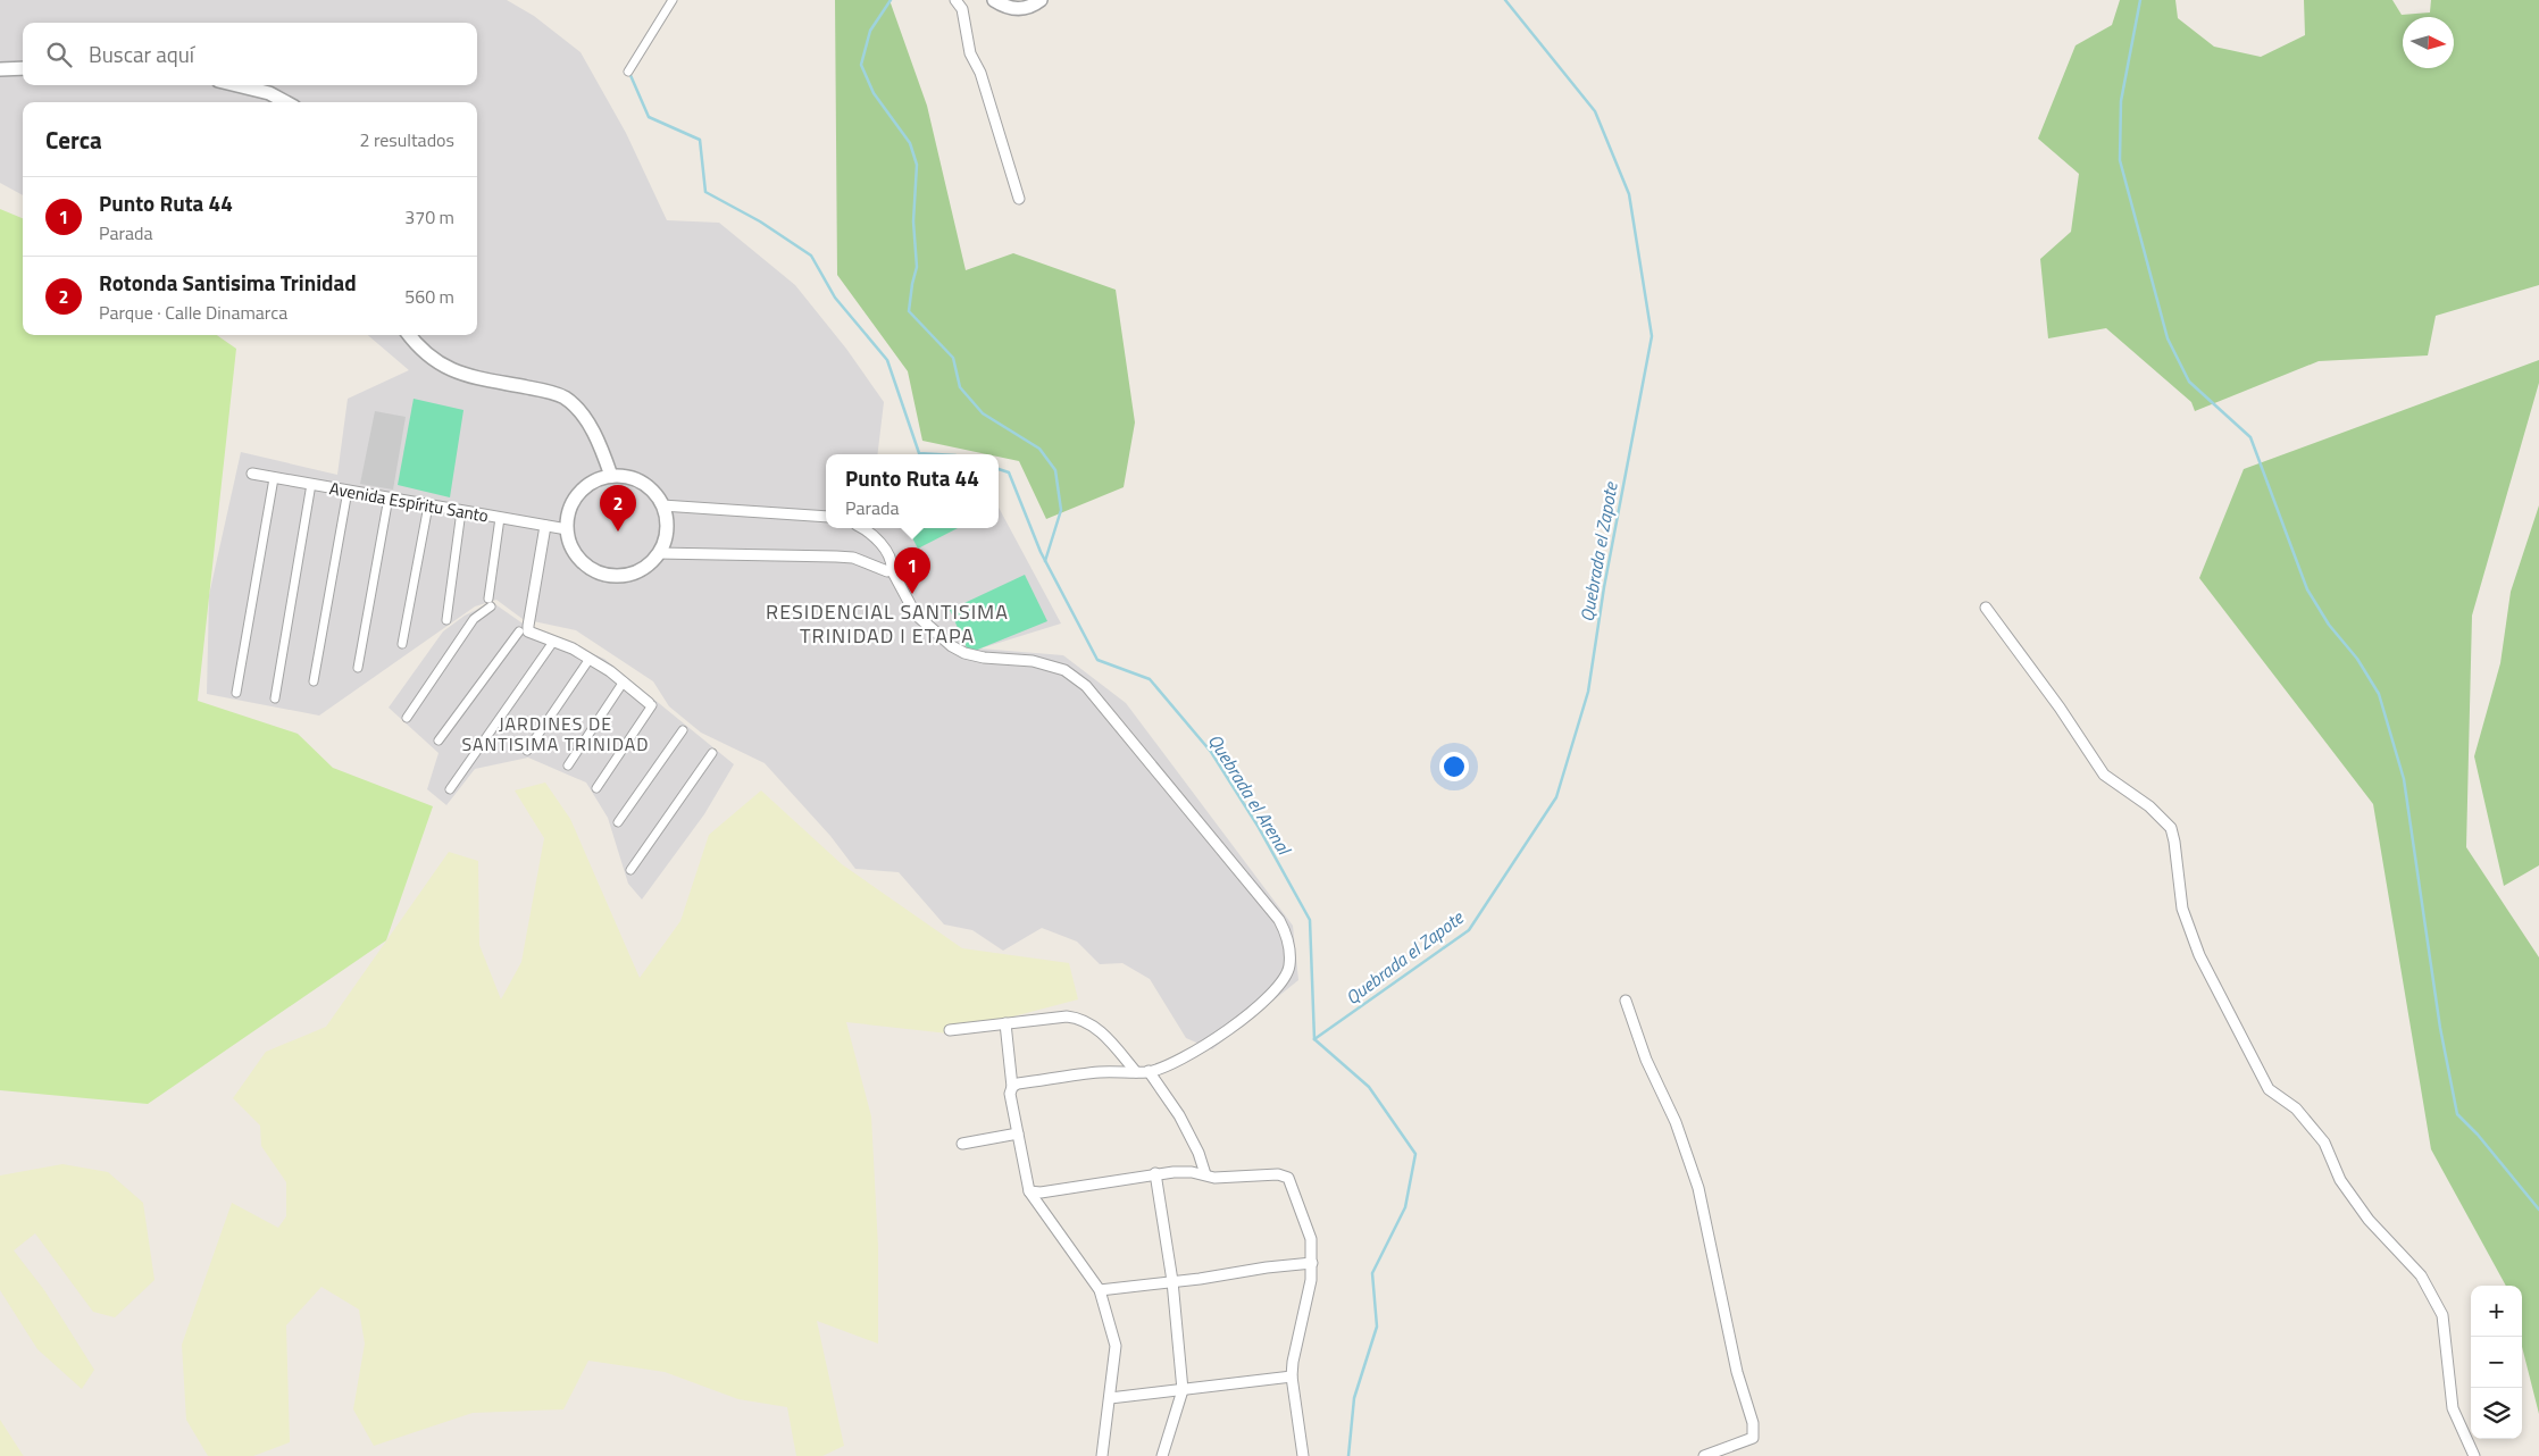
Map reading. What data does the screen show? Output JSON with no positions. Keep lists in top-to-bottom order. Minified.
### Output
{"streets":{"street":["Avenida Espíritu Santo"]},"districts":["RESIDENCIAL SANTISIMA TRINIDAD I ETAPA","JARDINES DE SANTISIMA TRINIDAD"],"water":["Quebrada el Zapote","Quebrada el Arenal"],"north":"right","page":{"search":"Buscar aquí","heading":["Cerca","2 resultados"],"list":[{"mark":"1","name":"Punto Ruta 44","note":"Parada","value":"370 m"},{"mark":"2","name":"Rotonda Santisima Trinidad","note":"Parque · Calle Dinamarca","value":"560 m"}],"popup":["Punto Ruta 44","Parada"],"pins":["2","1"],"map_buttons":["+","−"]}}
